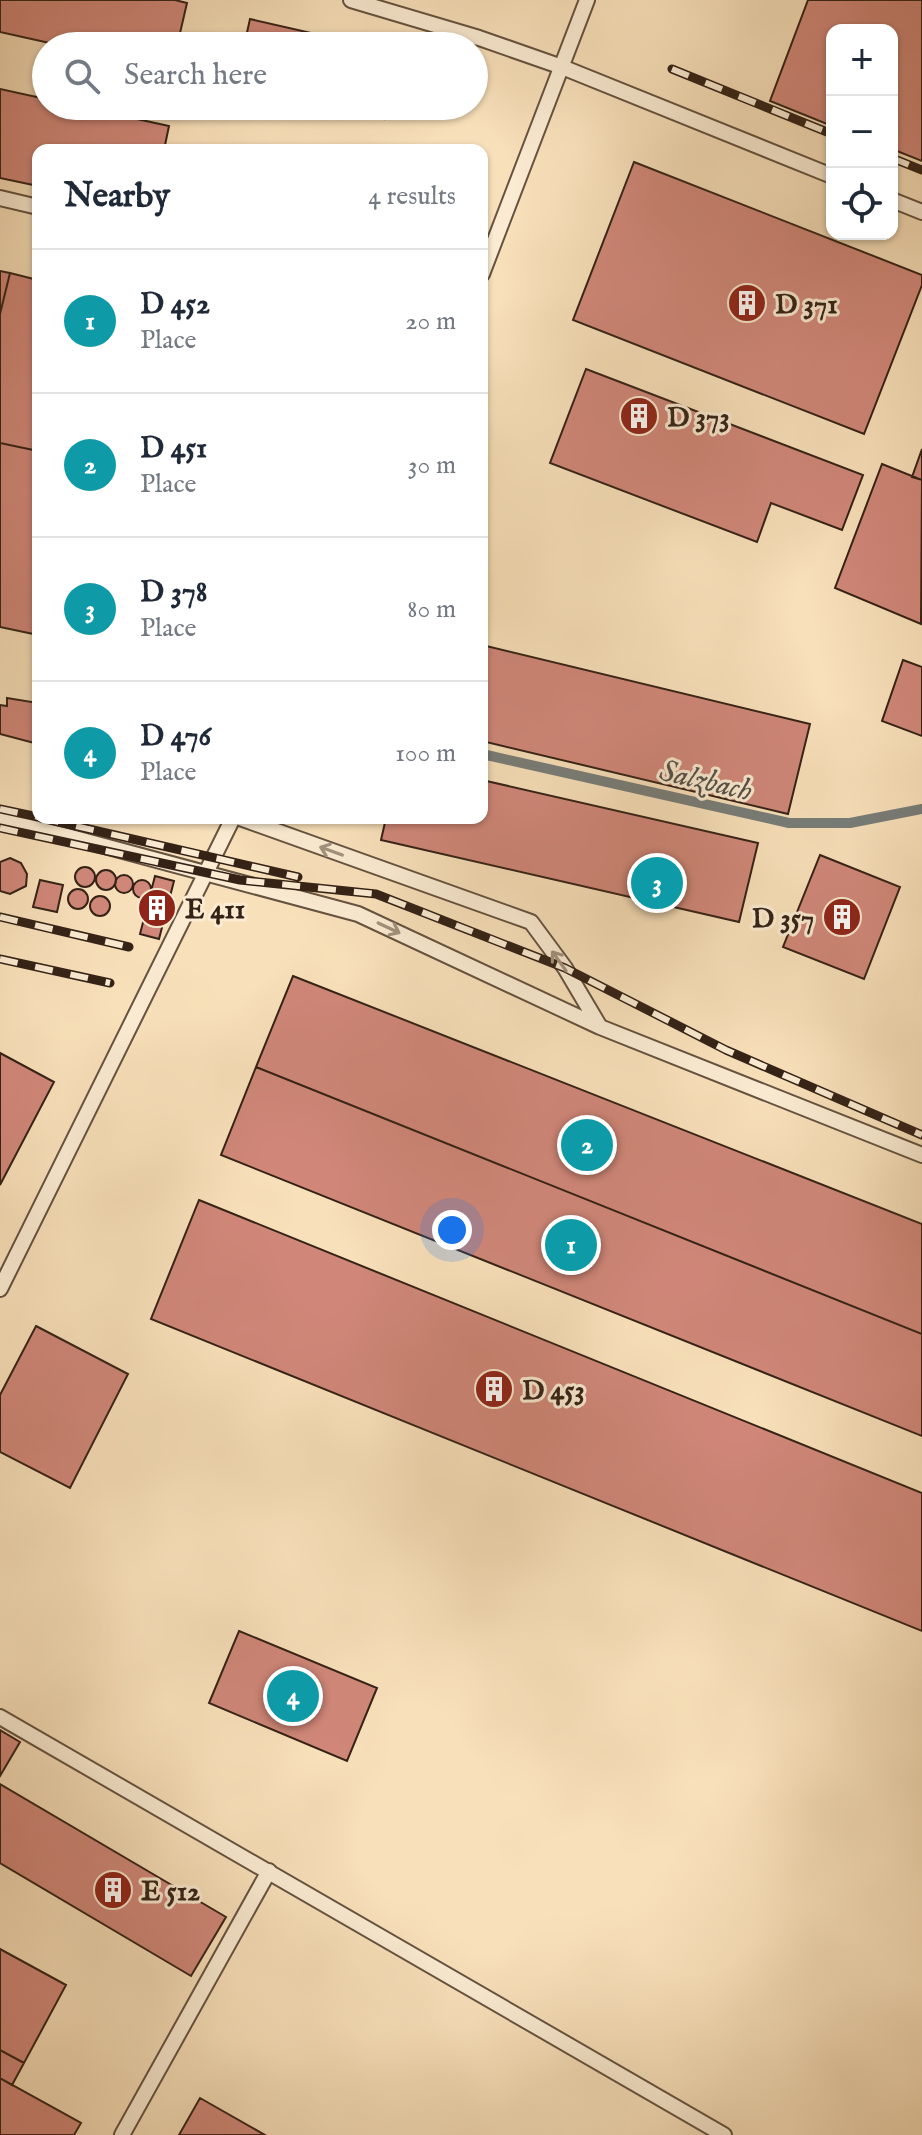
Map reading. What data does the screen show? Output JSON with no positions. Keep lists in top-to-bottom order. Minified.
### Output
{"water":["Salzbach"],"places":{"building":["D 371","D 373","E 411","D 357","D 453","E 512"]},"page":{"map_buttons":["+","−"],"search":"Search here","heading":["Nearby","4 results"],"list":[{"mark":"1","name":"D 452","note":"Place","value":"20 m"},{"mark":"2","name":"D 451","note":"Place","value":"30 m"},{"mark":"3","name":"D 378","note":"Place","value":"80 m"},{"mark":"4","name":"D 476","note":"Place","value":"100 m"}],"pins":["3","2","1","4"]}}
